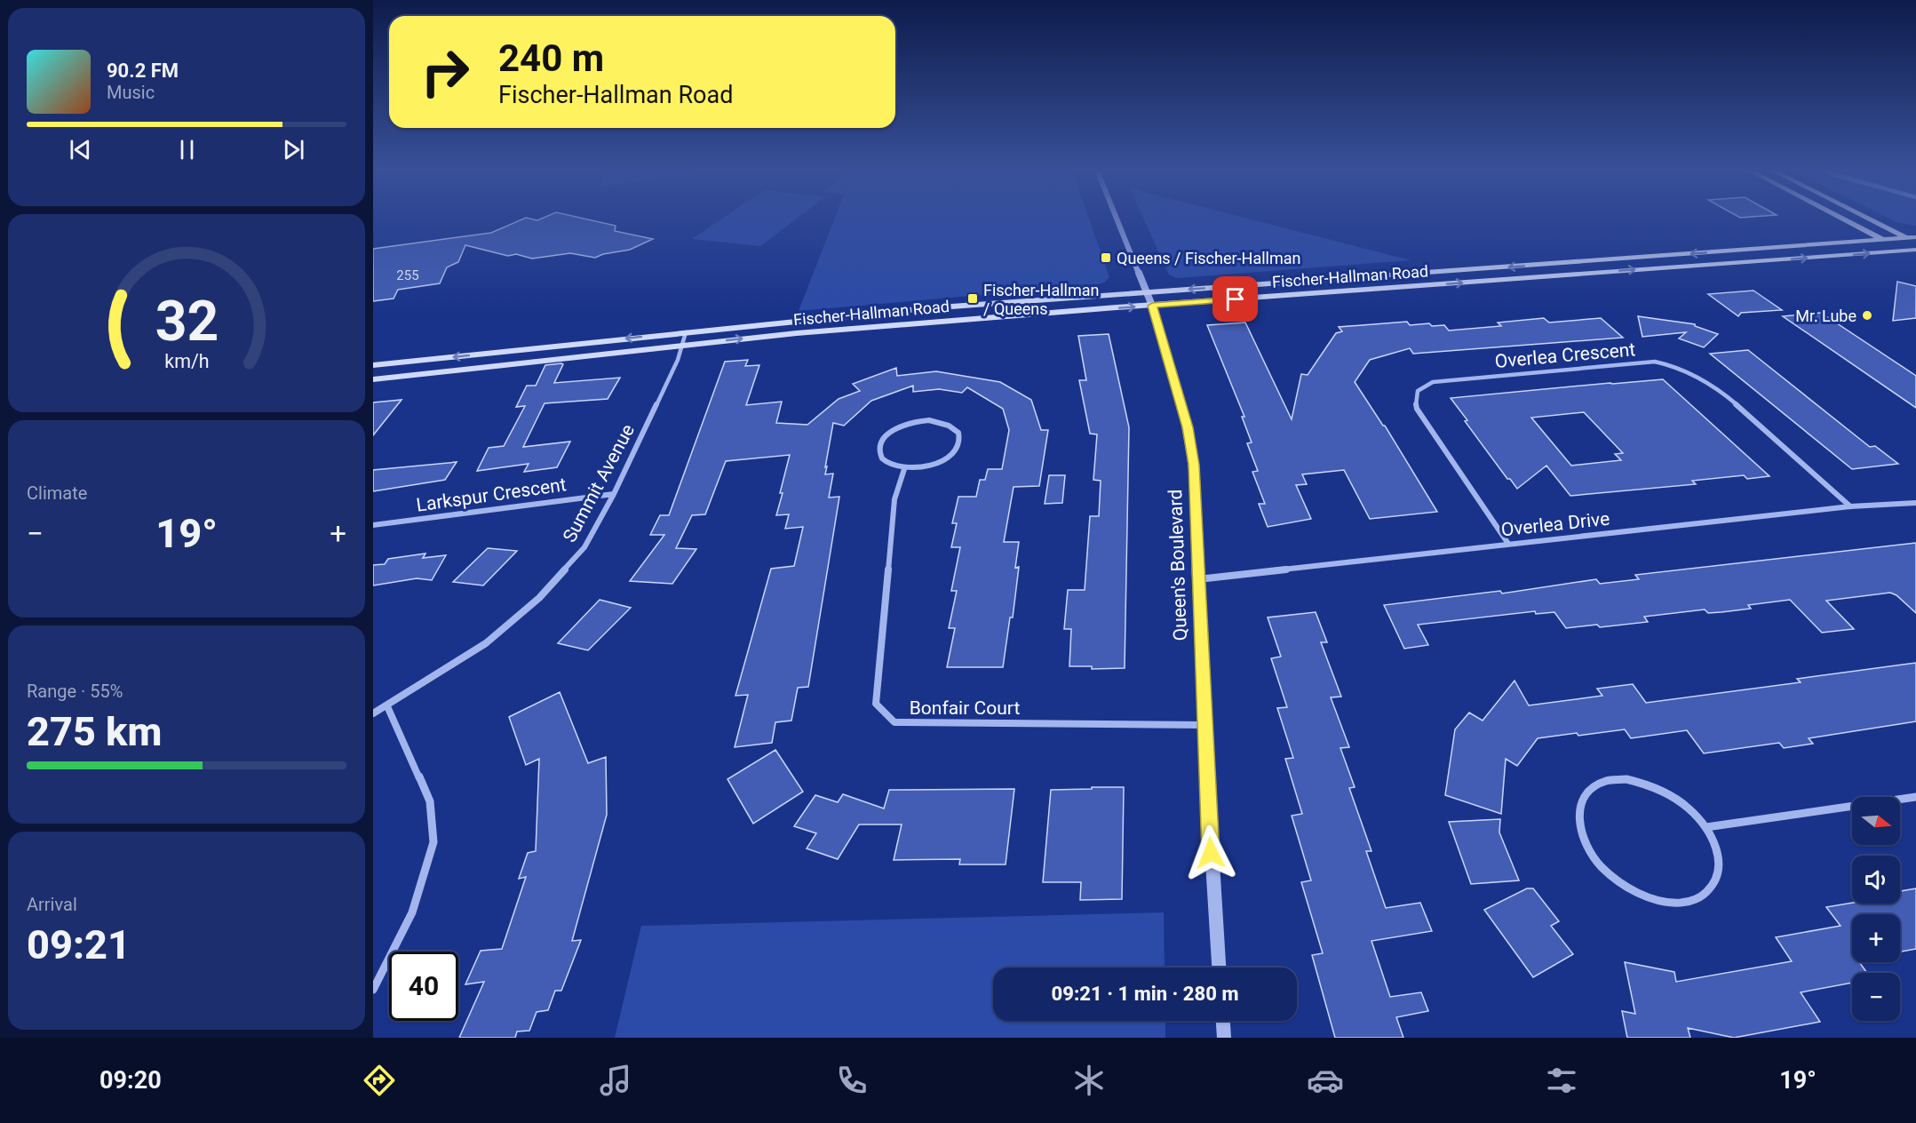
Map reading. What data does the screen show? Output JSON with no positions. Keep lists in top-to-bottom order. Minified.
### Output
{"streets":{"main road":["Fischer-Hallman Road"],"street":["Overlea Crescent","Summit Avenue","Larkspur Crescent","Overlea Drive","Queen's Boulevard","Bonfair Court"]},"crossings":[["Fischer-Hallman Road","Summit Avenue"],["Fischer-Hallman Road","Queen's Boulevard"],["Overlea Crescent","Overlea Drive"],["Summit Avenue","Larkspur Crescent"],["Overlea Drive","Queen's Boulevard"],["Queen's Boulevard","Bonfair Court"]],"places":{"transit":["Queens / Fischer-Hallman","Fischer-Hallman / Queens"],"other":["Mr. Lube"]},"house_numbers":["255"],"north":"right","page":{"turn":["240 m","Fischer-Hallman Road"],"song":["90.2 FM","Music"],"tile":["Climate",["Range · 55%","275 km"],["Arrival","09:21"]],"heat":["−","19°","+"],"map_buttons":["+","−"],"limit":"40","trip":"09:21 · 1 min · 280 m","tabs":["09:20","19°"],"gauge":["32","km/h"]}}
